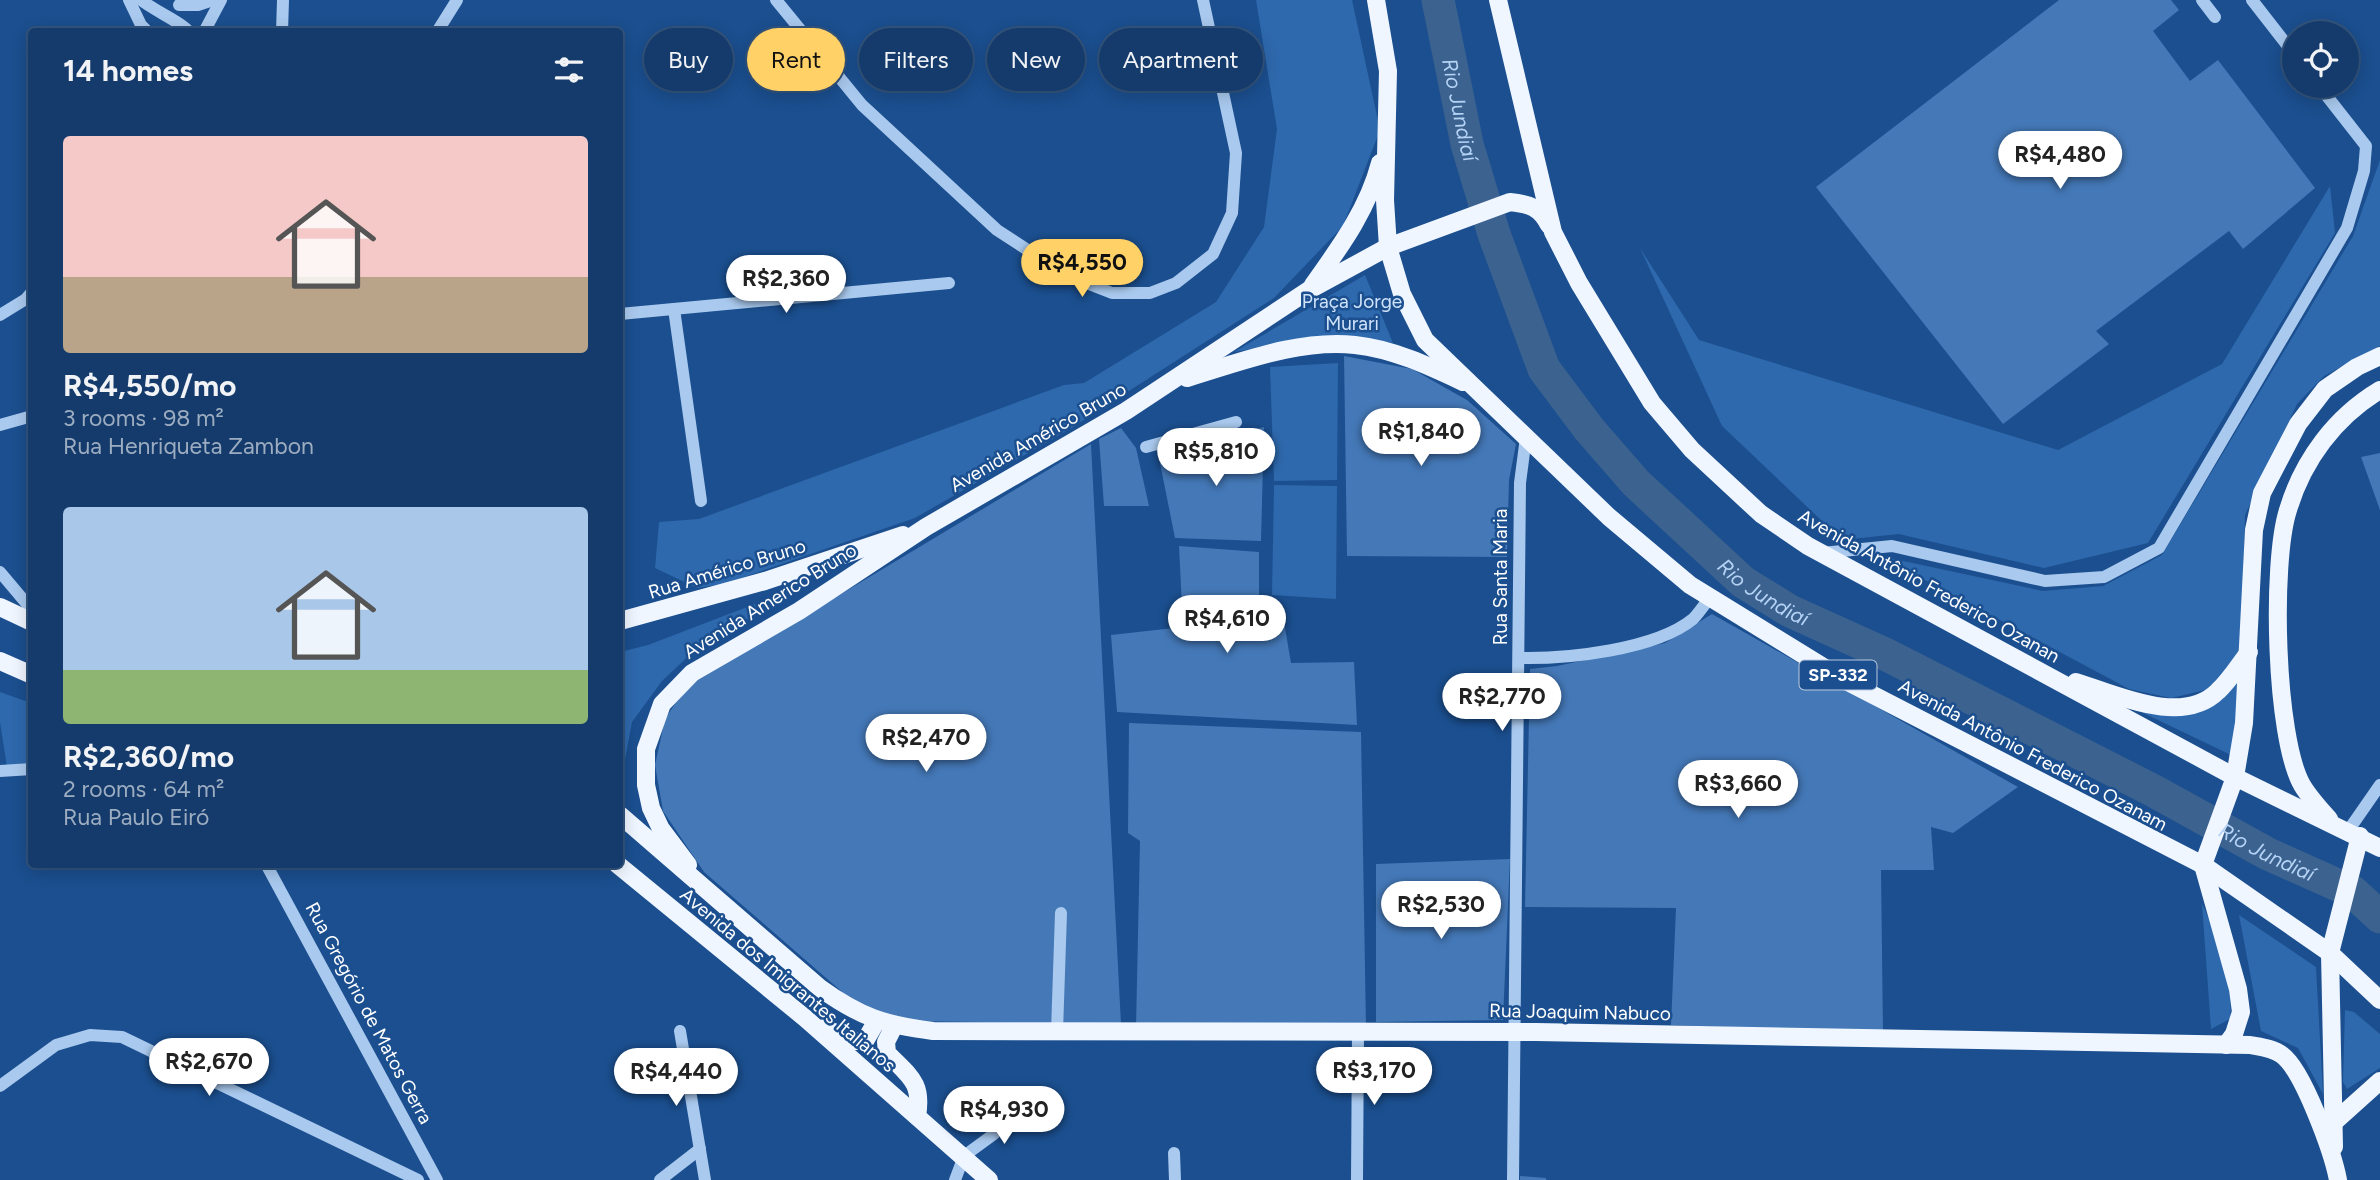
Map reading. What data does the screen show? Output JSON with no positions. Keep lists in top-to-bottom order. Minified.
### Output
{"streets":{"main road":["Avenida Américo Bruno","Rua Américo Bruno","Avenida Antônio Frederico Ozanan","Avenida Americo Bruno","SP-332","Avenida Antônio Frederico Ozanam","Avenida dos Imigrantes Italianos","Rua Joaquim Nabuco"],"street":["Rua Santa Maria","Rua Gregório de Matos Gerra"]},"crossings":[["Avenida Américo Bruno","Rua Américo Bruno"],["Avenida Américo Bruno","Avenida Americo Bruno"],["Rua Américo Bruno","Avenida Americo Bruno"],["Rua Santa Maria","Avenida Antônio Frederico Ozanam"],["Rua Santa Maria","Rua Joaquim Nabuco"],["Avenida Americo Bruno","Avenida dos Imigrantes Italianos"],["Avenida dos Imigrantes Italianos","Rua Joaquim Nabuco"]],"water":["Rio Jundiaí"],"parks":["Praça Jorge Murari"],"page":{"chip":["Buy","Rent","Filters","New","Apartment"],"heading":"14 homes","list":[{"name":"R$4,550/mo","note":"3 rooms · 98 m² · Rua Henriqueta Zambon"},{"name":"R$2,360/mo","note":"2 rooms · 64 m² · Rua Paulo Eiró"}],"price":["R$4,480","R$4,550","R$2,360","R$1,840","R$5,810","R$4,610","R$2,770","R$2,470","R$3,660","R$2,530","R$2,670","R$3,170","R$4,440","R$4,930"]}}
